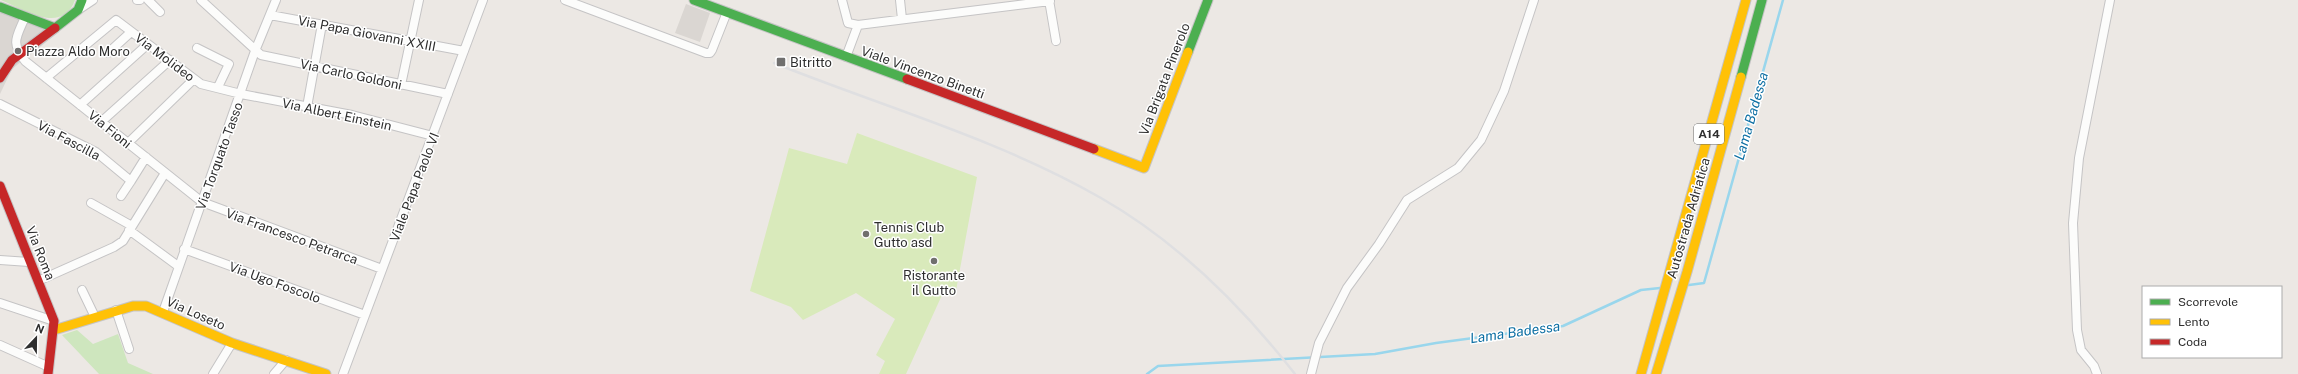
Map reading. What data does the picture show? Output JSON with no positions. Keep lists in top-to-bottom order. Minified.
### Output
{"streets":{"main road":["Viale Vincenzo Binetti","Via Brigata Pinerolo","A14","Autostrada Adriatica","Via Roma","Via Loseto"],"street":["Via Papa Giovanni XXIII","Via Molideo","Via Carlo Goldoni","Via Albert Einstein","Via Fioni","Via Fascilla","Via Torquato Tasso","Viale Papa Paolo VI","Via Francesco Petrarca","Via Ugo Foscolo"]},"crossings":[["Via Papa Giovanni XXIII","Via Torquato Tasso"],["Via Papa Giovanni XXIII","Viale Papa Paolo VI"],["Via Molideo","Via Albert Einstein"],["Via Molideo","Via Fioni"],["Via Molideo","Via Torquato Tasso"],["Viale Vincenzo Binetti","Via Brigata Pinerolo"],["Via Carlo Goldoni","Via Torquato Tasso"],["Via Carlo Goldoni","Viale Papa Paolo VI"],["Via Albert Einstein","Via Torquato Tasso"],["Via Albert Einstein","Viale Papa Paolo VI"],["Via Fioni","Via Torquato Tasso"],["Via Fioni","Via Francesco Petrarca"],["Via Torquato Tasso","Via Francesco Petrarca"],["Via Torquato Tasso","Via Ugo Foscolo"],["Via Torquato Tasso","Via Loseto"],["Viale Papa Paolo VI","Via Francesco Petrarca"],["Viale Papa Paolo VI","Via Ugo Foscolo"],["Via Roma","Via Loseto"]],"water":["Lama Badessa"],"places":{"other":["Piazza Aldo Moro","Tennis Club Gutto asd","Ristorante il Gutto"],"transit":["Bitritto"]},"legend":["Scorrevole","Lento","Coda"],"north":"top"}
